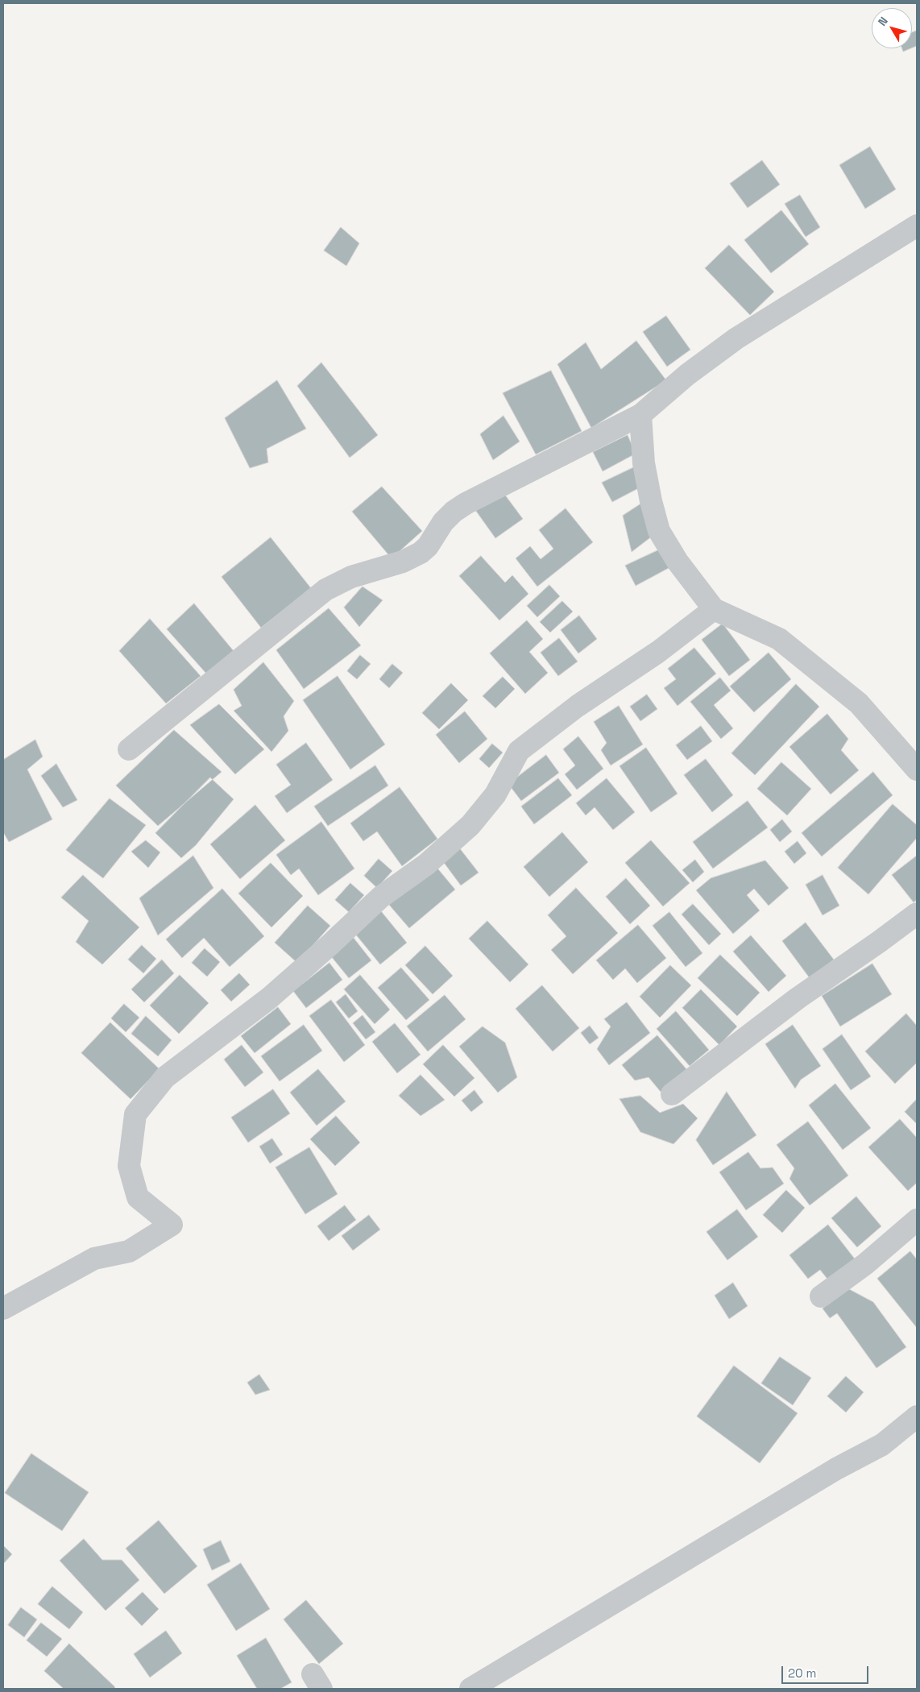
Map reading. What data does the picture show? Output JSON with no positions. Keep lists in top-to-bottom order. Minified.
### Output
{"scale_bar":"20 m","north":"top left"}
